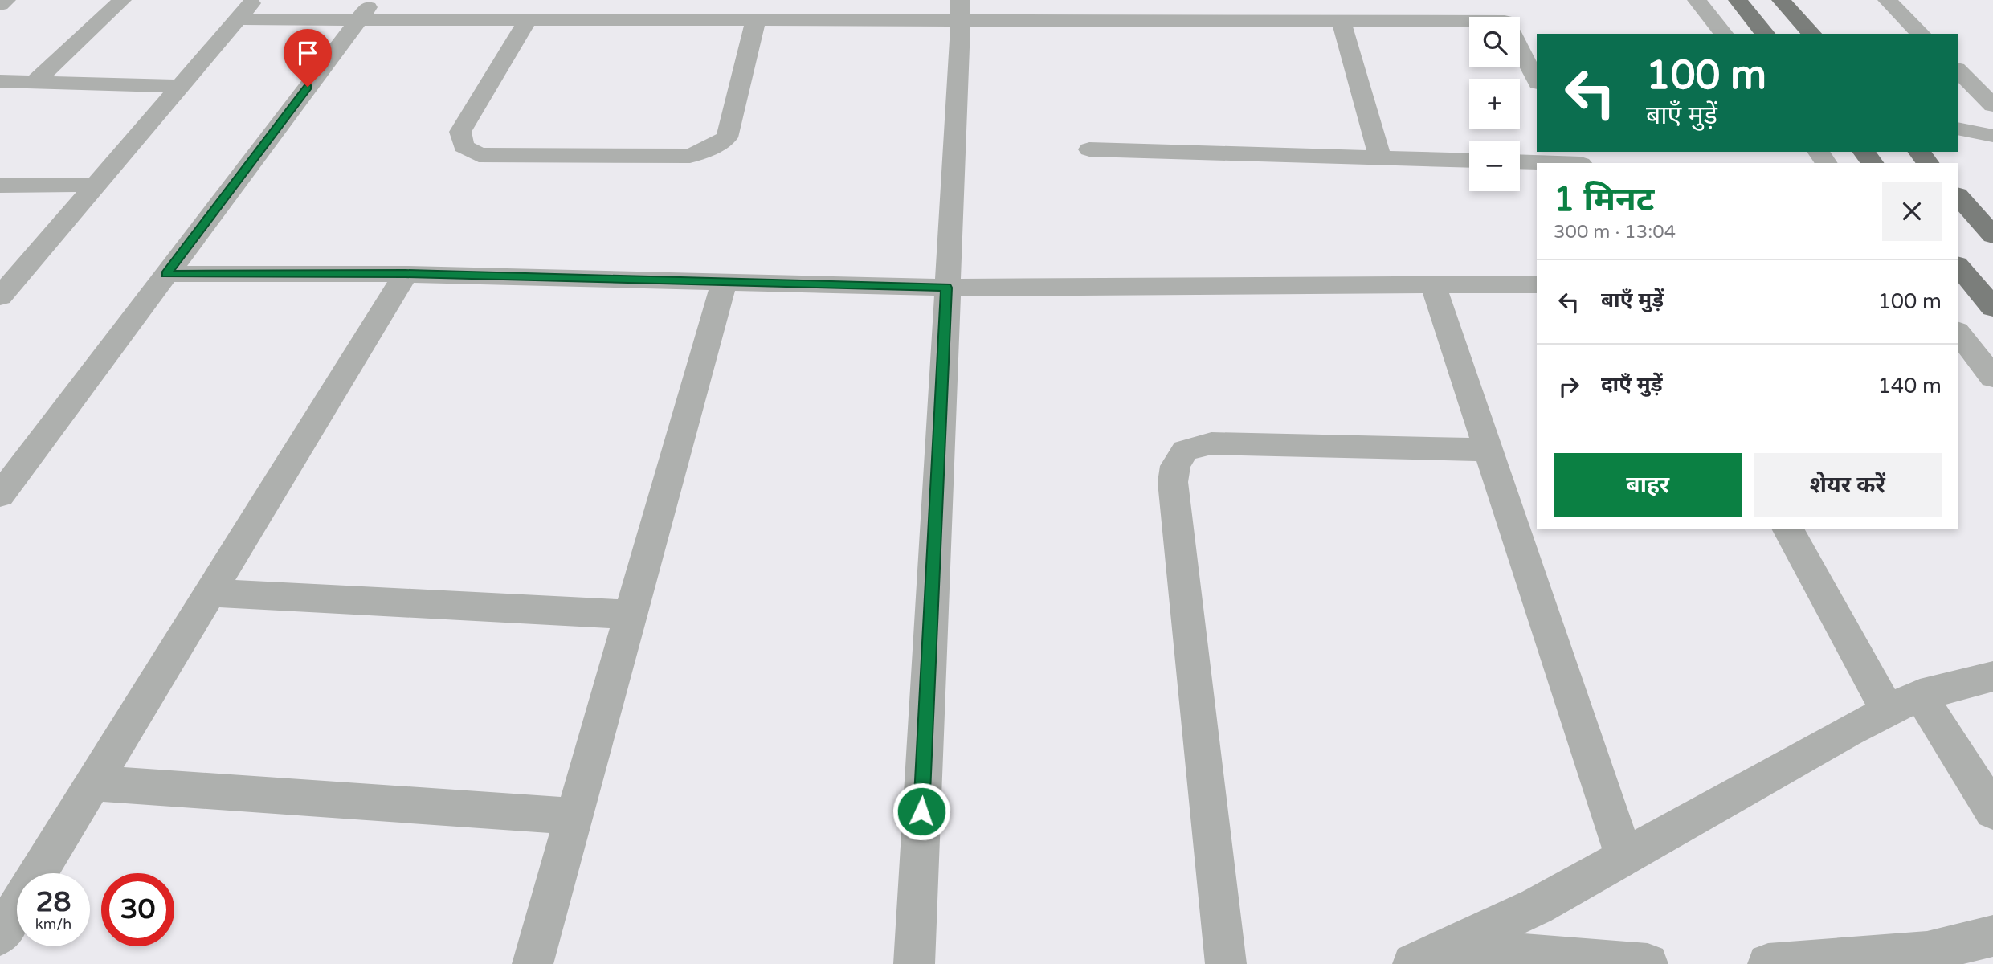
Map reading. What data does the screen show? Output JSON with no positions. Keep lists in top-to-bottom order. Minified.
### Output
{"page":{"map_buttons":["+","−"],"turn":["100 m","बाएँ मुड़ें"],"heading":["1 मिनट","300 m · 13:04"],"list":[{"name":"बाएँ मुड़ें","value":"100 m"},{"name":"दाएँ मुड़ें","value":"140 m"}],"buttons":["बाहर","शेयर करें"],"speed":"28 km/h","limit":"30"}}
